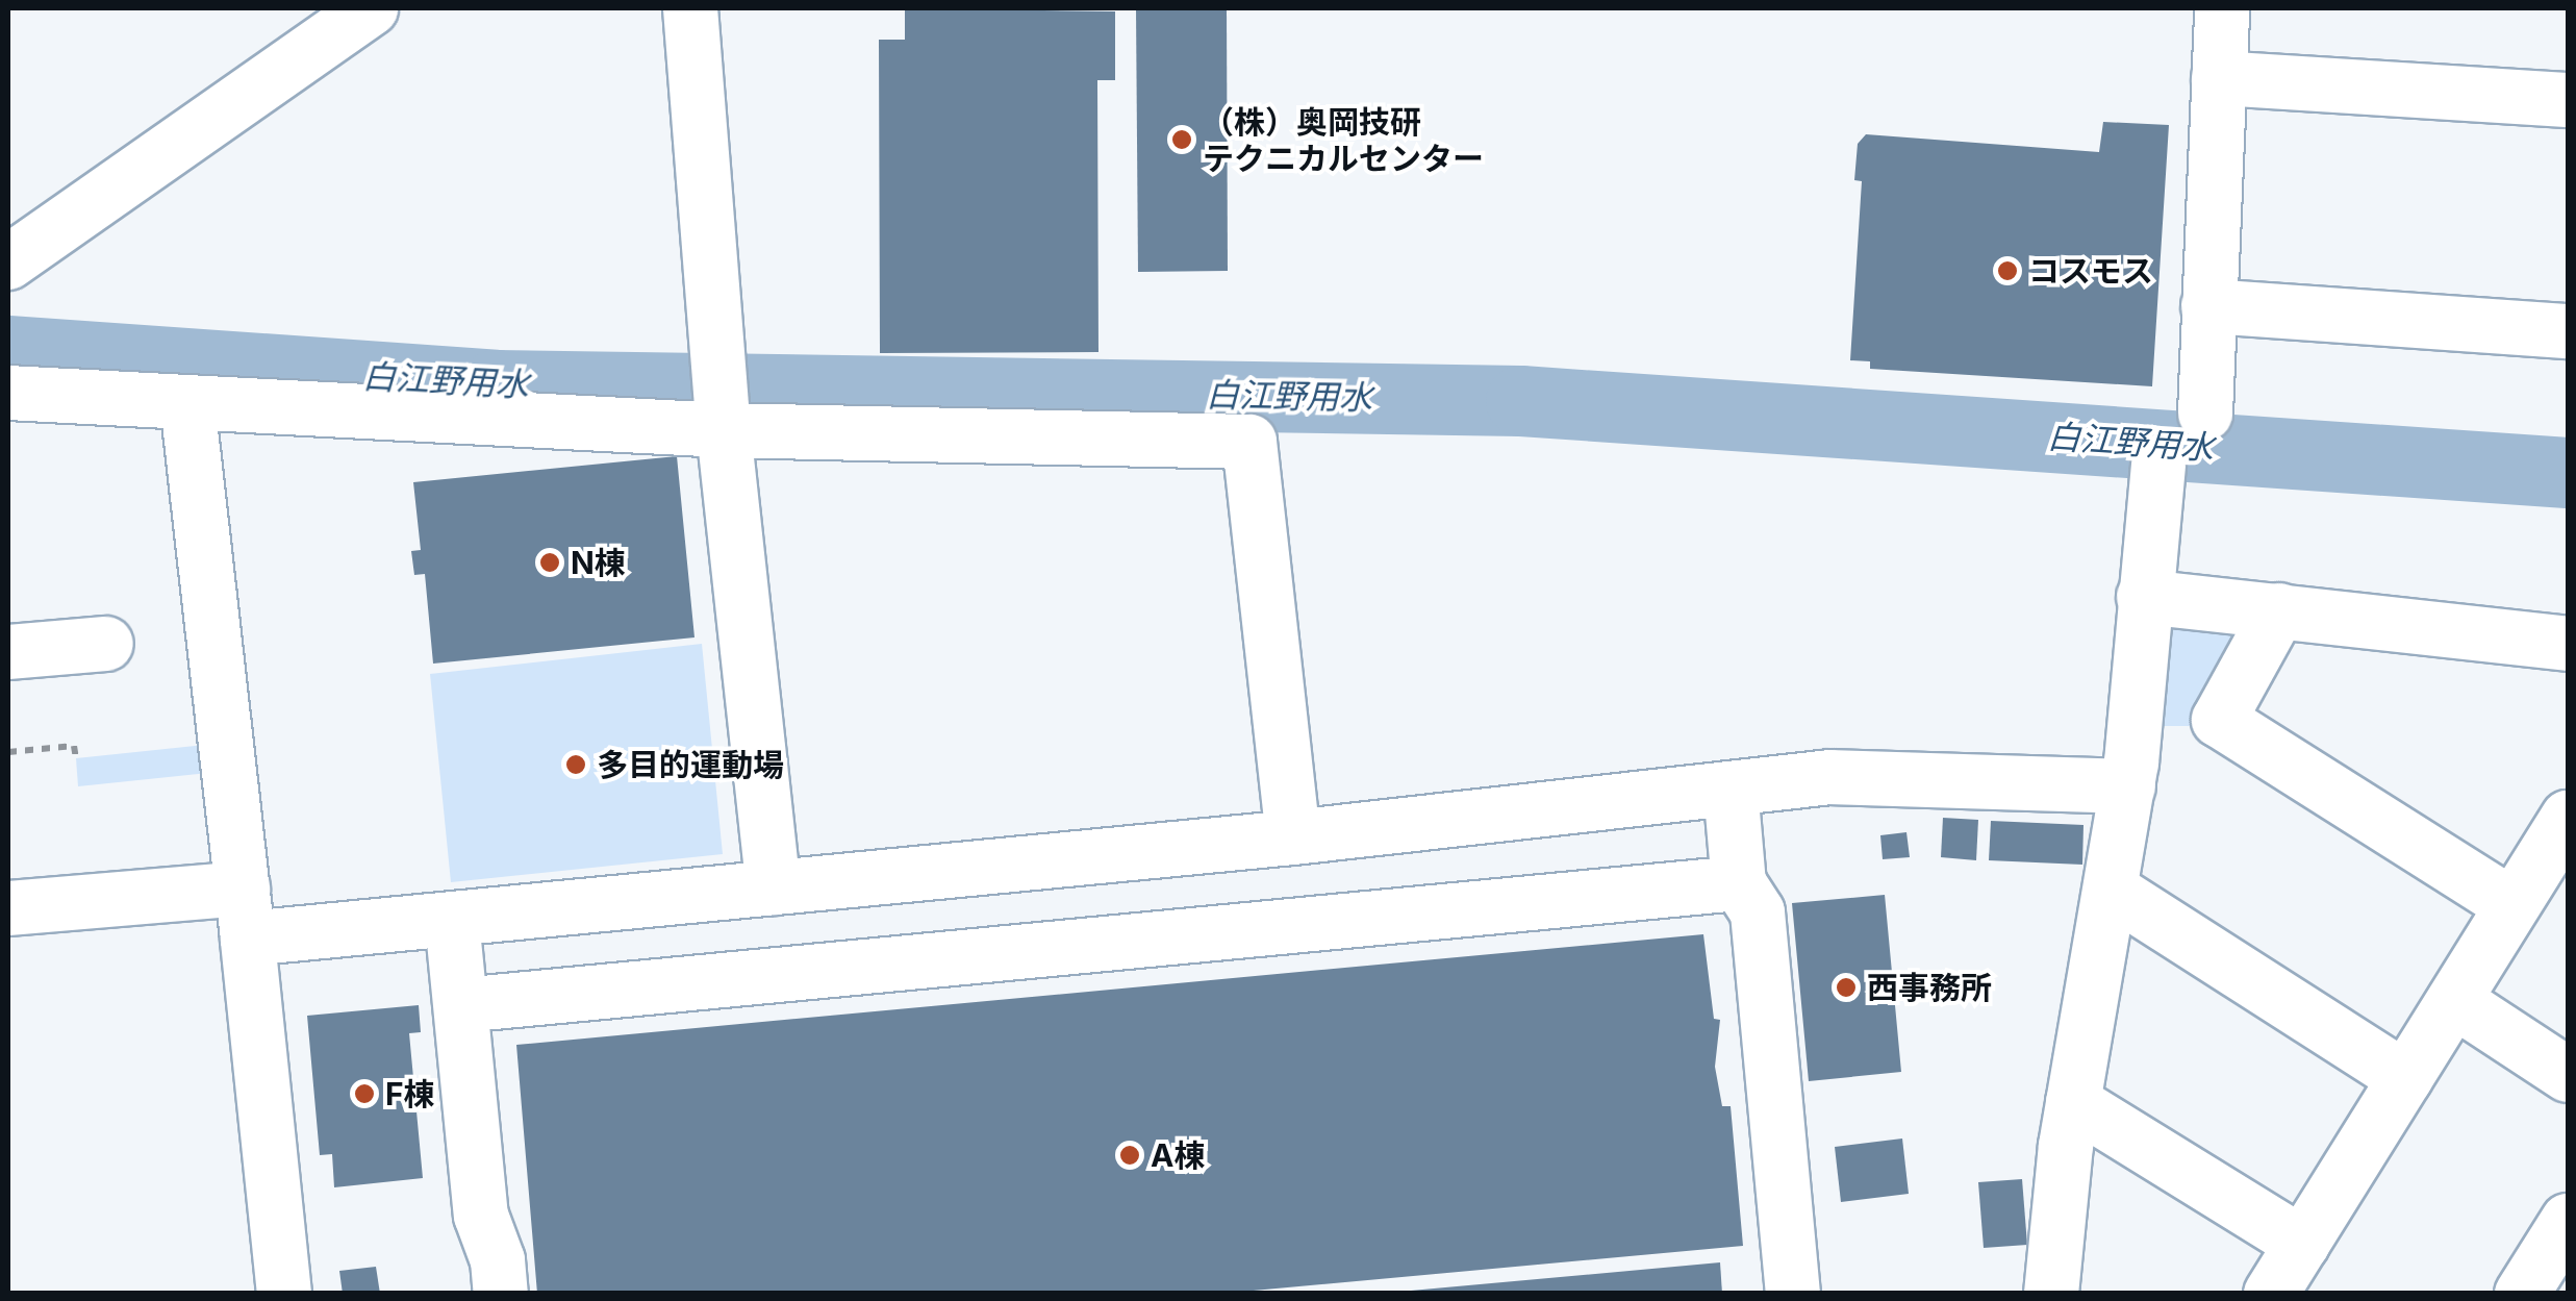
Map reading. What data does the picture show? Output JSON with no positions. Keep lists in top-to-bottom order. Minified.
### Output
{"water":["白江野用水"],"places":["（株）奥岡技研 テクニカルセンター","コスモス","N棟","多目的運動場","西事務所","F棟","A棟"]}
